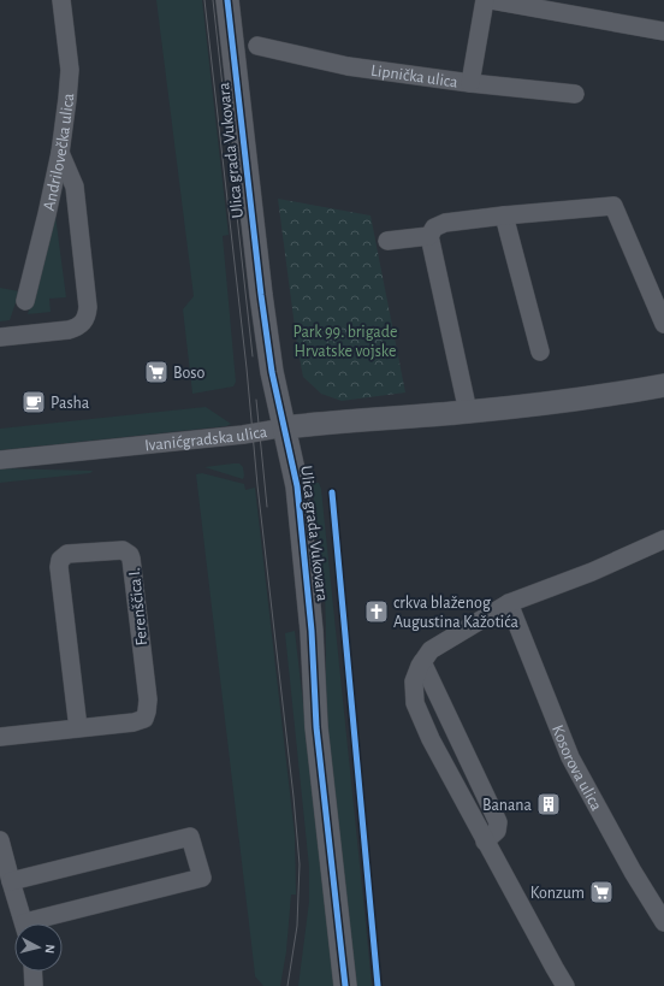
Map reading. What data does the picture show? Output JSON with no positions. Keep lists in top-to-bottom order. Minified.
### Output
{"streets":{"street":["Lipnička ulica","Ulica grada Vukovara","Andrilovečka ulica","Ivanićgradska ulica","Ferenščica I.","Kosorova ulica"]},"crossings":[["Ulica grada Vukovara","Ivanićgradska ulica"]],"parks":["Park 99. brigade Hrvatske vojske"],"places":{"supermarket":["Boso","Konzum"],"cafe":["Pasha"],"church":["crkva blaženog Augustina Kažotića"],"building":["Banana"]},"north":"right"}
